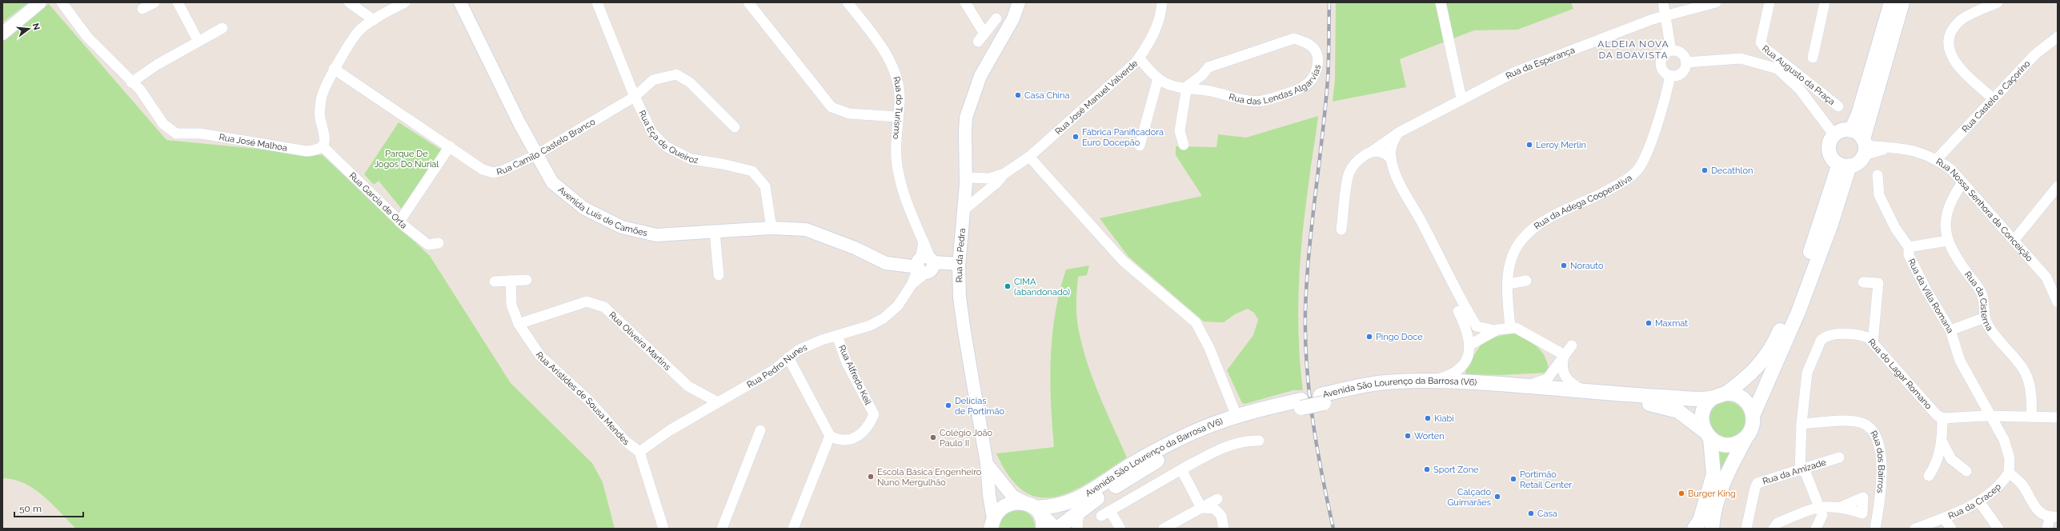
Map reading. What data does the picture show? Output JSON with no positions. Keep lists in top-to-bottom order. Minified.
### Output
{"streets":{"main road":["Avenida São Lourenço da Barrosa (V6)"],"street":["Rua da Esperança","Rua Augusto da Praça","Rua das Lendas Algarvias","Rua Castelo e Caçorino","Rua José Manuel Valverde","Rua do Turismo","Rua Eça de Queiroz","Rua José Malhoa","Rua Camilo Castelo Branco","Rua Garcia de Orta","Rua da Adega Cooperativa","Avenida Luís de Camões","Rua Nossa Senhora da Conceição","Rua da Pedra","Rua da Villa Romana","Rua da Cisterna","Rua Oliveira Martins","Rua Pedro Nunes","Rua do Lagar Romano","Rua Alfredo Keil","Rua Aristides de Sousa Mendes","Rua dos Bairros","Rua da Amizade","Rua da Cracep"]},"crossings":[["Rua das Lendas Algarvias","Rua José Manuel Valverde"],["Rua Castelo e Caçorino","Rua Nossa Senhora da Conceição"],["Rua do Turismo","Avenida Luís de Camões"],["Rua do Turismo","Rua Pedro Nunes"],["Rua Eça de Queiroz","Rua Camilo Castelo Branco"],["Rua Eça de Queiroz","Avenida Luís de Camões"],["Rua José Malhoa","Rua Garcia de Orta"],["Rua Camilo Castelo Branco","Avenida Luís de Camões"],["Avenida Luís de Camões","Rua da Pedra"],["Avenida Luís de Camões","Rua Pedro Nunes"],["Rua Nossa Senhora da Conceição","Rua da Cisterna"],["Rua da Pedra","Avenida São Lourenço da Barrosa (V6)"],["Rua da Villa Romana","Rua da Cracep"],["Rua Oliveira Martins","Rua Pedro Nunes"],["Rua Oliveira Martins","Rua Aristides de Sousa Mendes"],["Rua Pedro Nunes","Rua Alfredo Keil"],["Rua Pedro Nunes","Rua Aristides de Sousa Mendes"],["Rua do Lagar Romano","Rua dos Bairros"],["Rua do Lagar Romano","Rua da Amizade"]],"districts":["ALDEIA NOVA DA BOAVISTA"],"parks":["Parque De Jogos Do Nurial"],"places":["Casa China","Fábrica Panificadora Euro Docepão","Leroy Merlin","Decathlon","Norauto","CIMA (abandonado)","Maxmat","Pingo Doce","Delícias de Portimão","Kiabi","Worten","Colégio João Paulo II","Sport Zone","Escola Básica Engenheiro Nuno Mergulhão","Portimão Retail Center","Burger King","Calçado Guimarães","Casa"],"scale_bar":"50 m","north":"right"}
